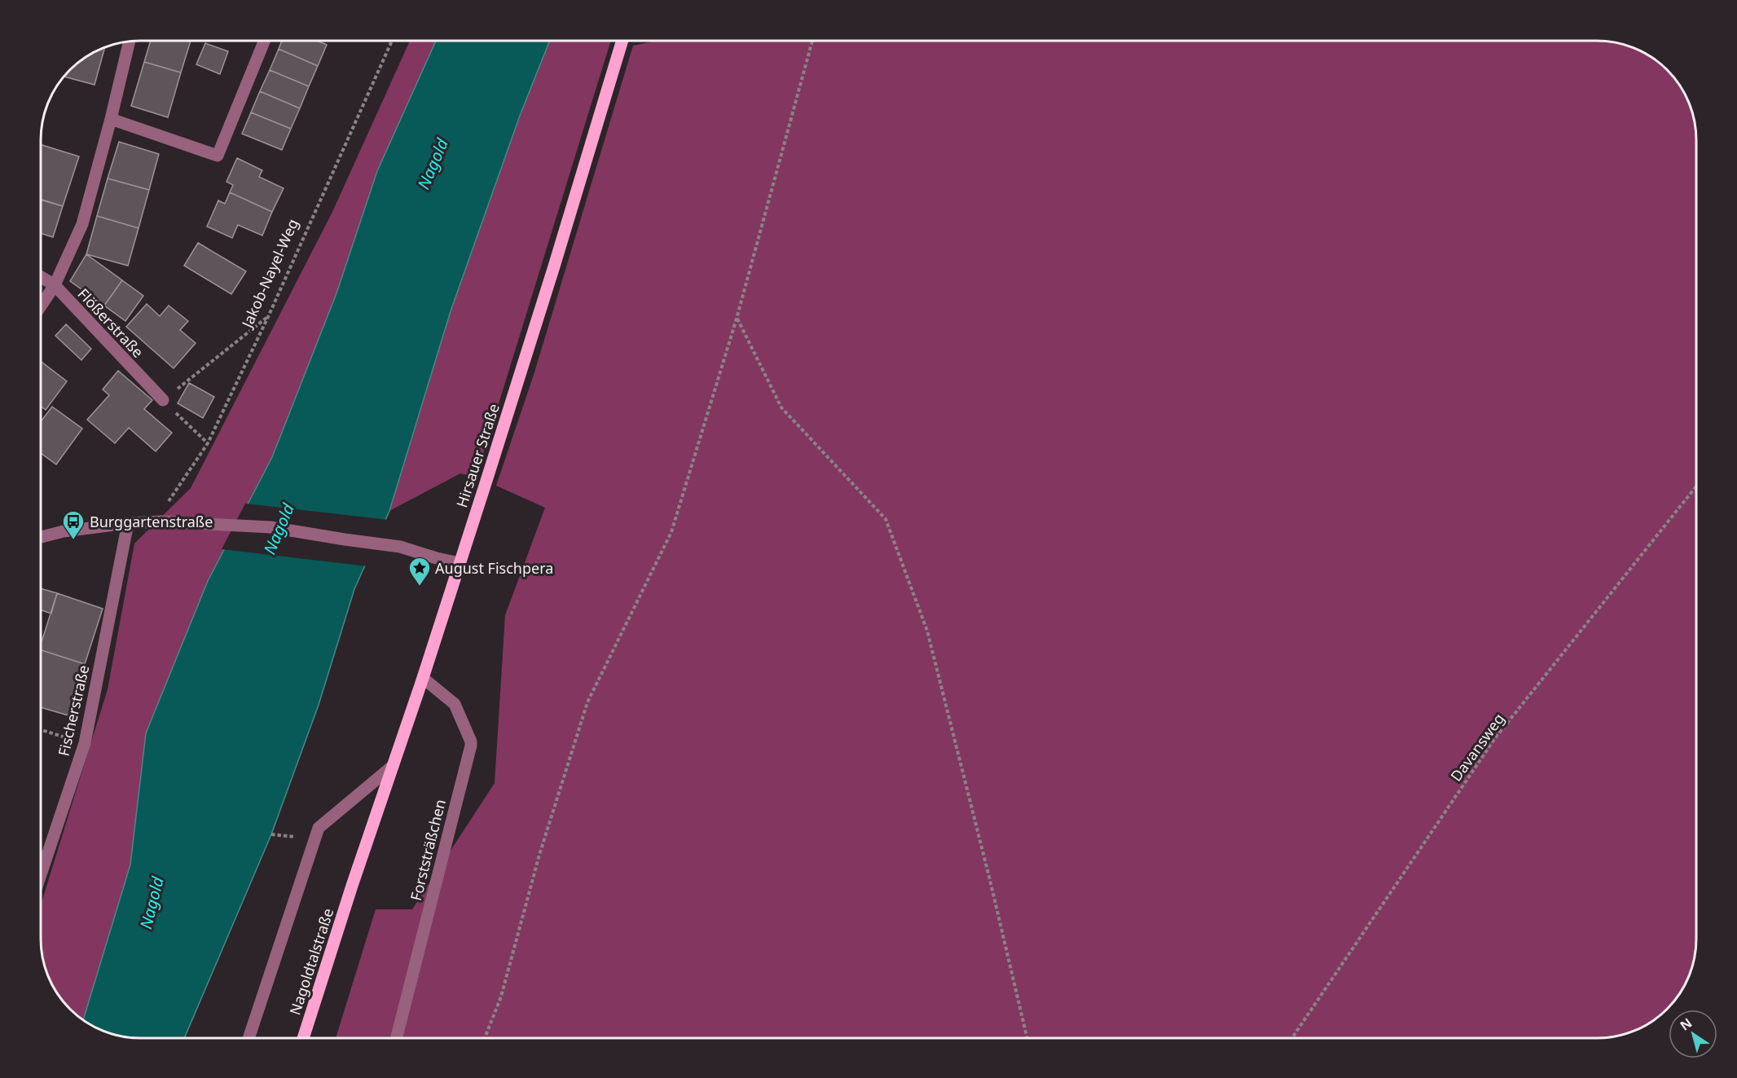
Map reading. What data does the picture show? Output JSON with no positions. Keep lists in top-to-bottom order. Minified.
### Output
{"streets":{"main road":["Hirsauer Straße","Nagoldtalstraße"],"street":["Flößerstraße","Fischerstraße","Forststräßchen"],"path":["Jakob-Nayel-Weg","Davansweg"]},"crossings":[["Hirsauer Straße","Forststräßchen"],["Hirsauer Straße","Nagoldtalstraße"]],"water":["Nagold"],"places":{"bus stop":["Burggartenstraße"],"place":["August Fischpera"]},"north":"top left"}
